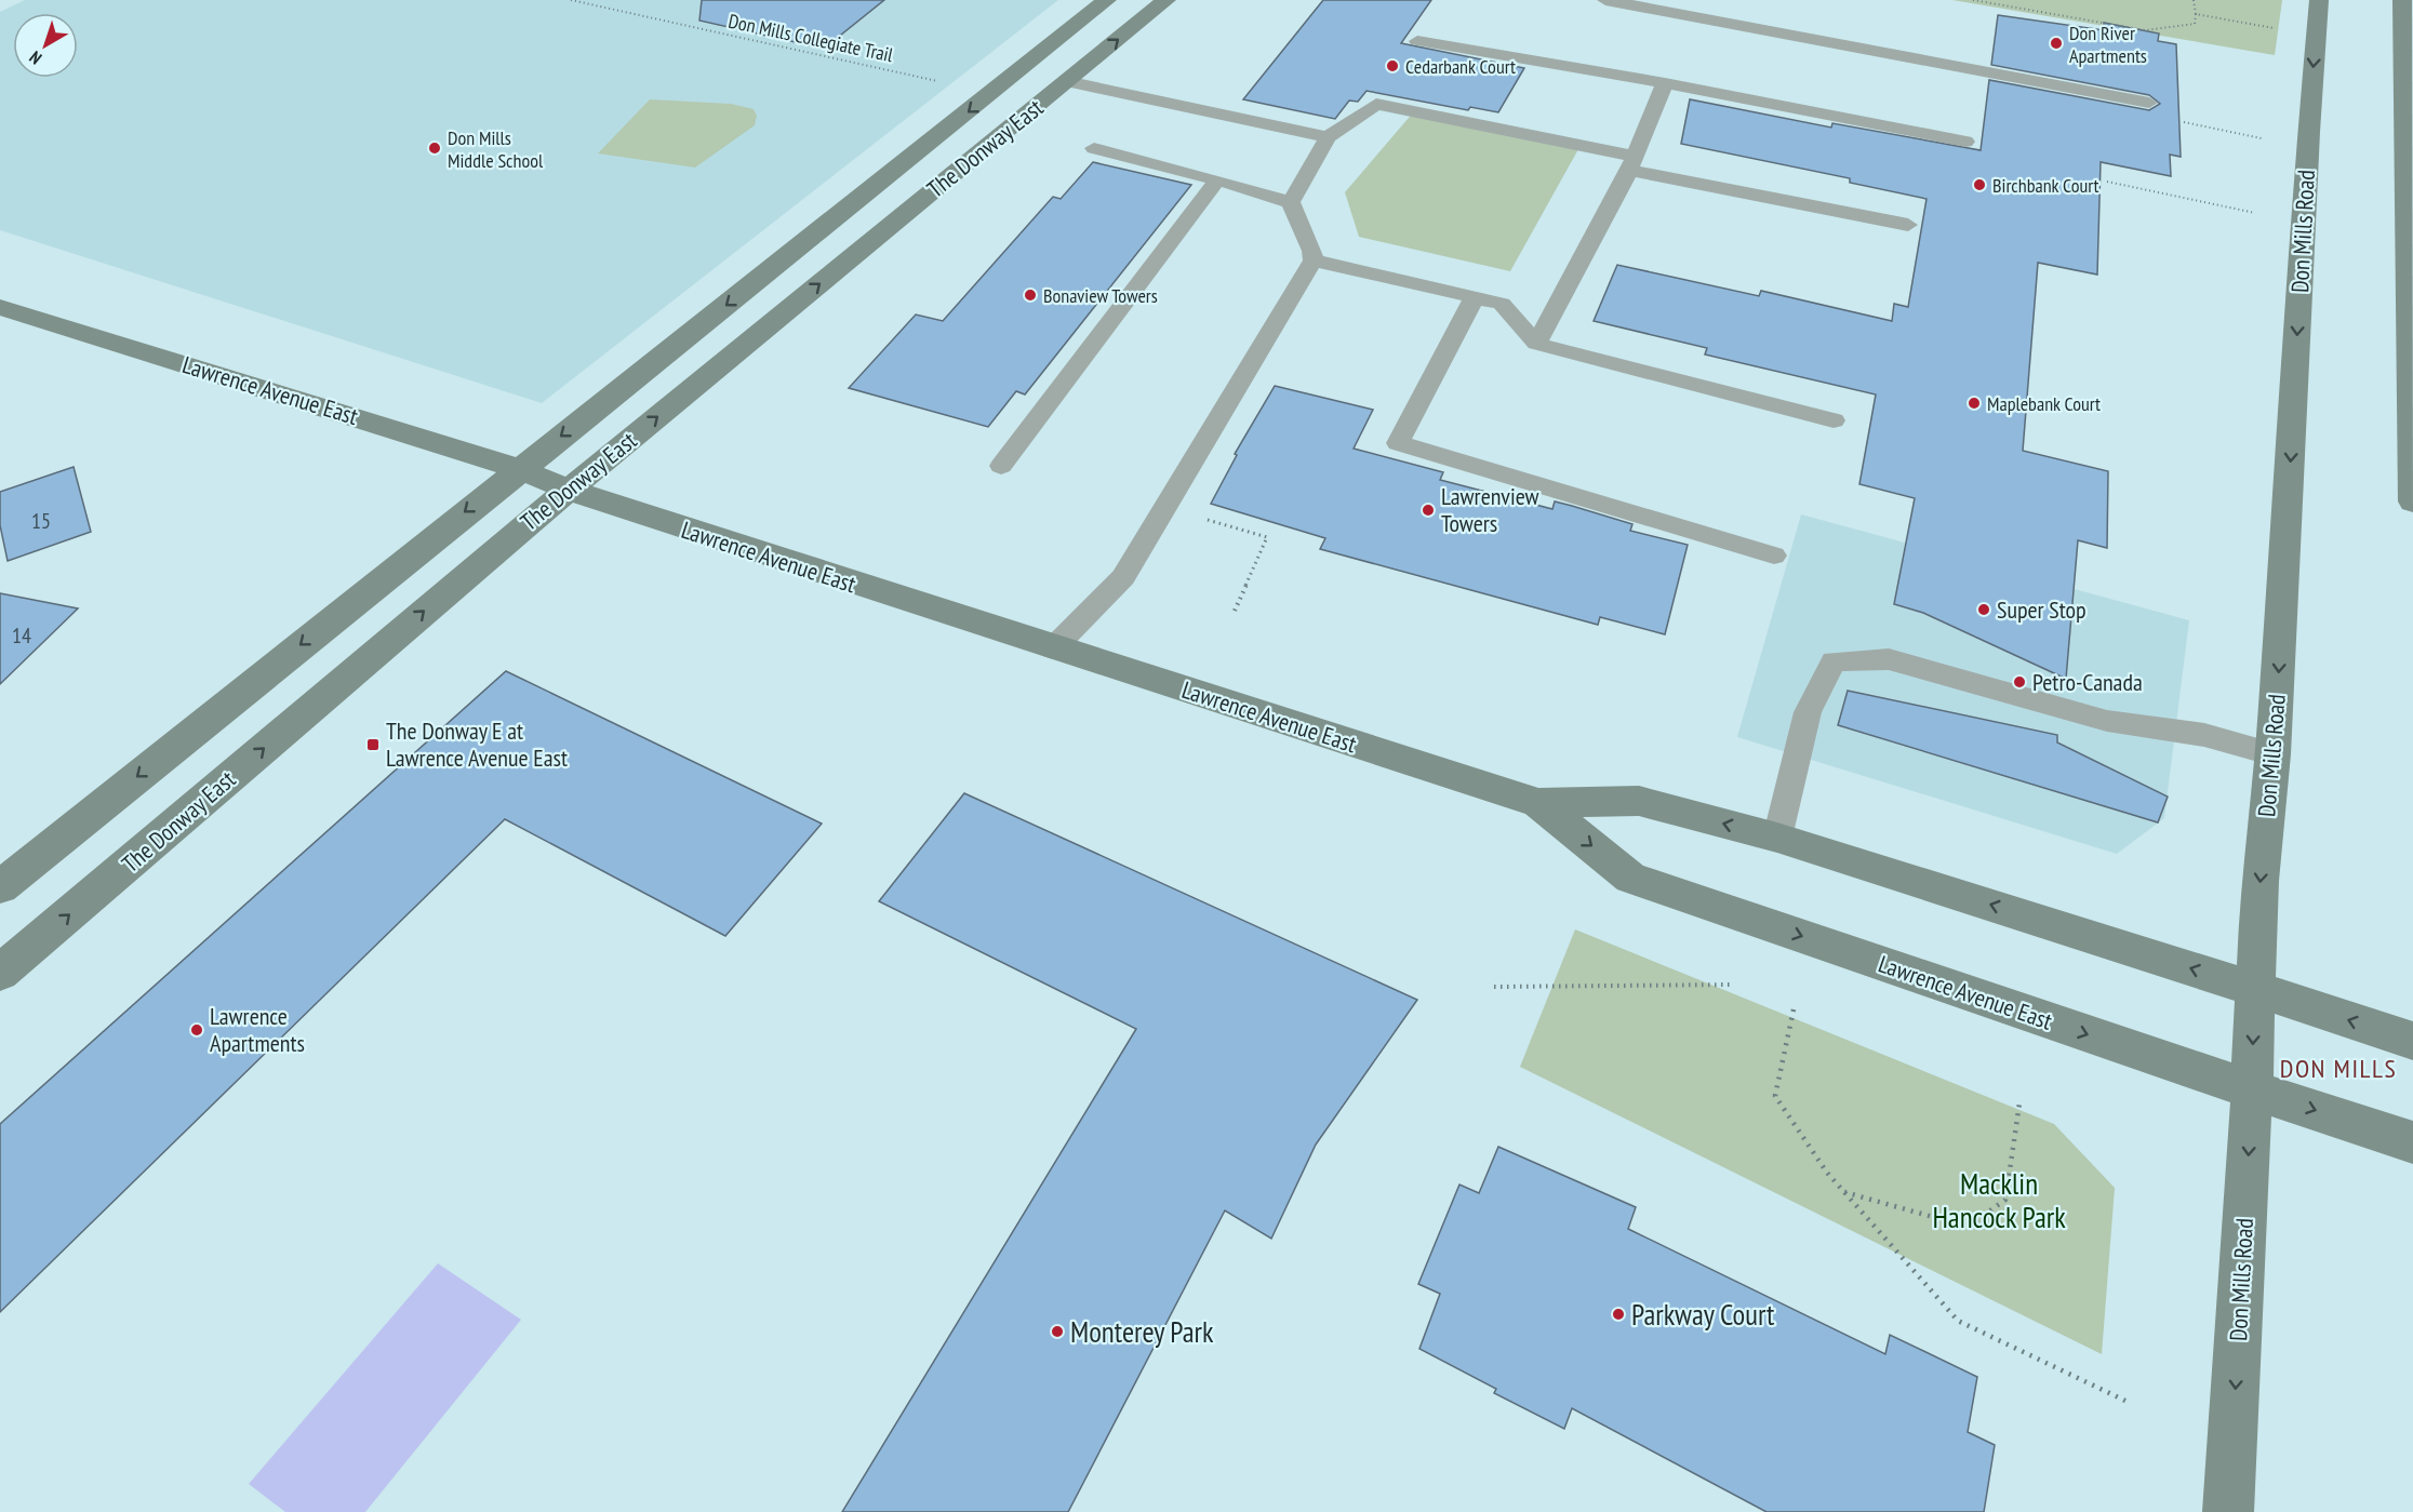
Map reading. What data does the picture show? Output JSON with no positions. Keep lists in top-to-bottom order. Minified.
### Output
{"streets":{"main road":["The Donway East","Don Mills Road","Lawrence Avenue East"],"path":["Don Mills Collegiate Trail"]},"crossings":[["The Donway East","Lawrence Avenue East"],["Don Mills Road","Lawrence Avenue East"]],"districts":["DON MILLS"],"parks":["Macklin Hancock Park"],"places":{"other":["Don River Apartments","Cedarbank Court","Don Mills Middle School","Birchbank Court","Bonaview Towers","Maplebank Court","Lawrenview Towers","Super Stop","Petro-Canada","Lawrence Apartments","Parkway Court","Monterey Park"],"transit":["The Donway E at Lawrence Avenue East"]},"house_numbers":["15","14"],"north":"bottom left"}
